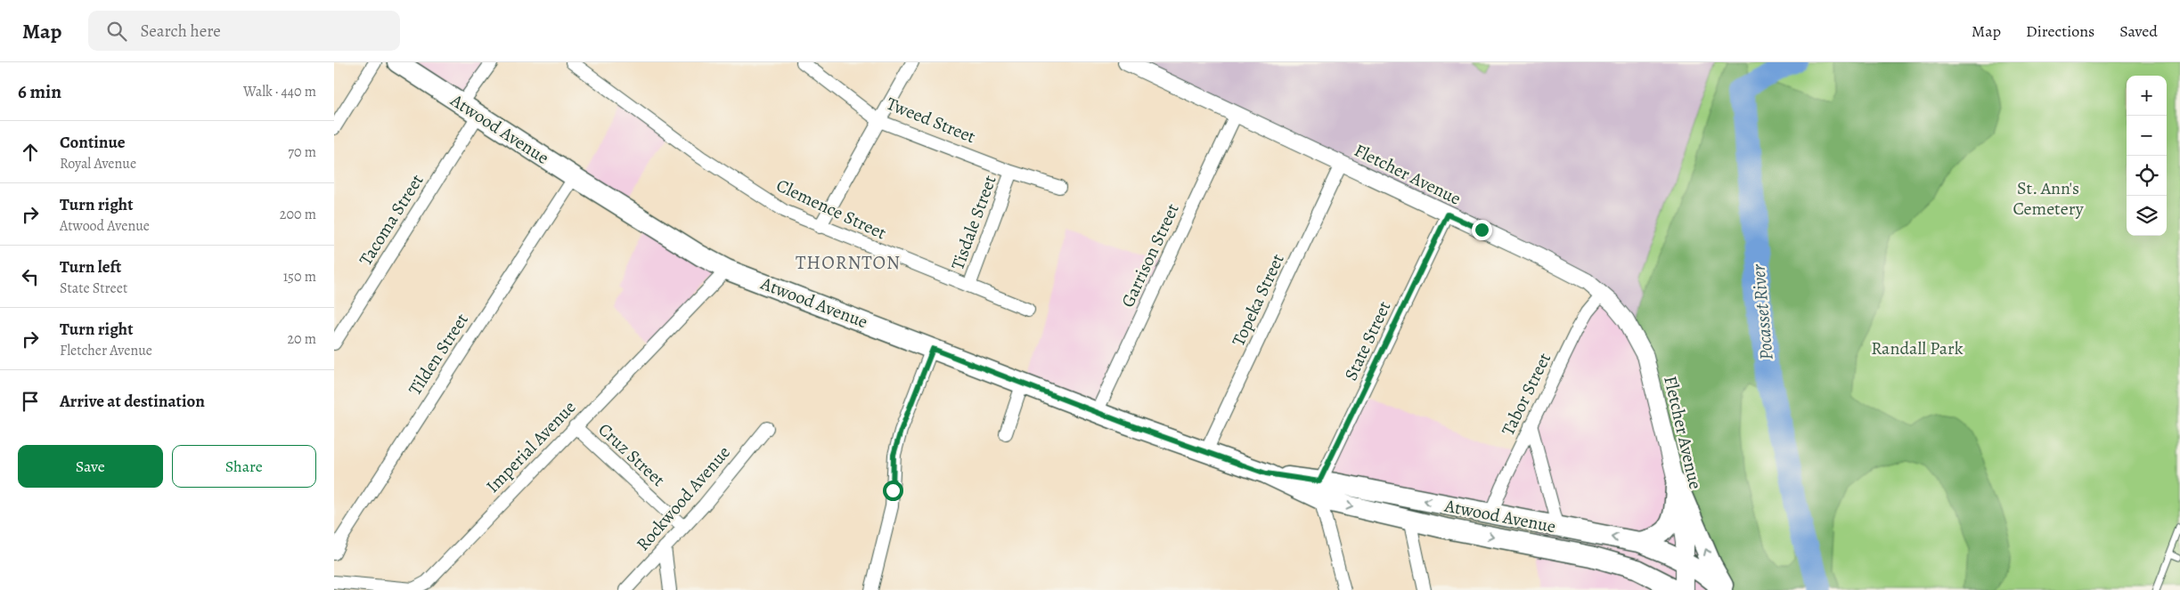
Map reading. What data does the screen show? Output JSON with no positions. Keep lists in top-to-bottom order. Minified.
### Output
{"streets":{"main road":["Atwood Avenue"],"street":["Tweed Street","Fletcher Avenue","Clemence Street","Tacoma Street","Tisdale Street","Garrison Street","Topeka Street","State Street","Tilden Street","Tabor Street","Imperial Avenue","Cruz Street","Rockwood Avenue"]},"crossings":[["Tweed Street","Tisdale Street"],["Atwood Avenue","Fletcher Avenue"],["Atwood Avenue","Tacoma Street"],["Atwood Avenue","Garrison Street"],["Atwood Avenue","Topeka Street"],["Atwood Avenue","State Street"],["Atwood Avenue","Tilden Street"],["Atwood Avenue","Tabor Street"],["Atwood Avenue","Imperial Avenue"],["Fletcher Avenue","Garrison Street"],["Fletcher Avenue","Topeka Street"],["Fletcher Avenue","State Street"],["Fletcher Avenue","Tabor Street"],["Clemence Street","Tisdale Street"],["Imperial Avenue","Cruz Street"],["Cruz Street","Rockwood Avenue"]],"districts":["THORNTON"],"water":["Pocasset River"],"parks":["St. Ann's Cemetery","Randall Park"],"page":{"header":"Map","search":"Search here","nav":["Map","Directions","Saved"],"heading":["6 min","Walk · 440 m"],"map_buttons":["+","−"],"list":[["Continue","Royal Avenue","70 m"],["Turn right","Atwood Avenue","200 m"],["Turn left","State Street","150 m"],["Turn right","Fletcher Avenue","20 m"],"Arrive at destination"],"buttons":["Save","Share"]}}
